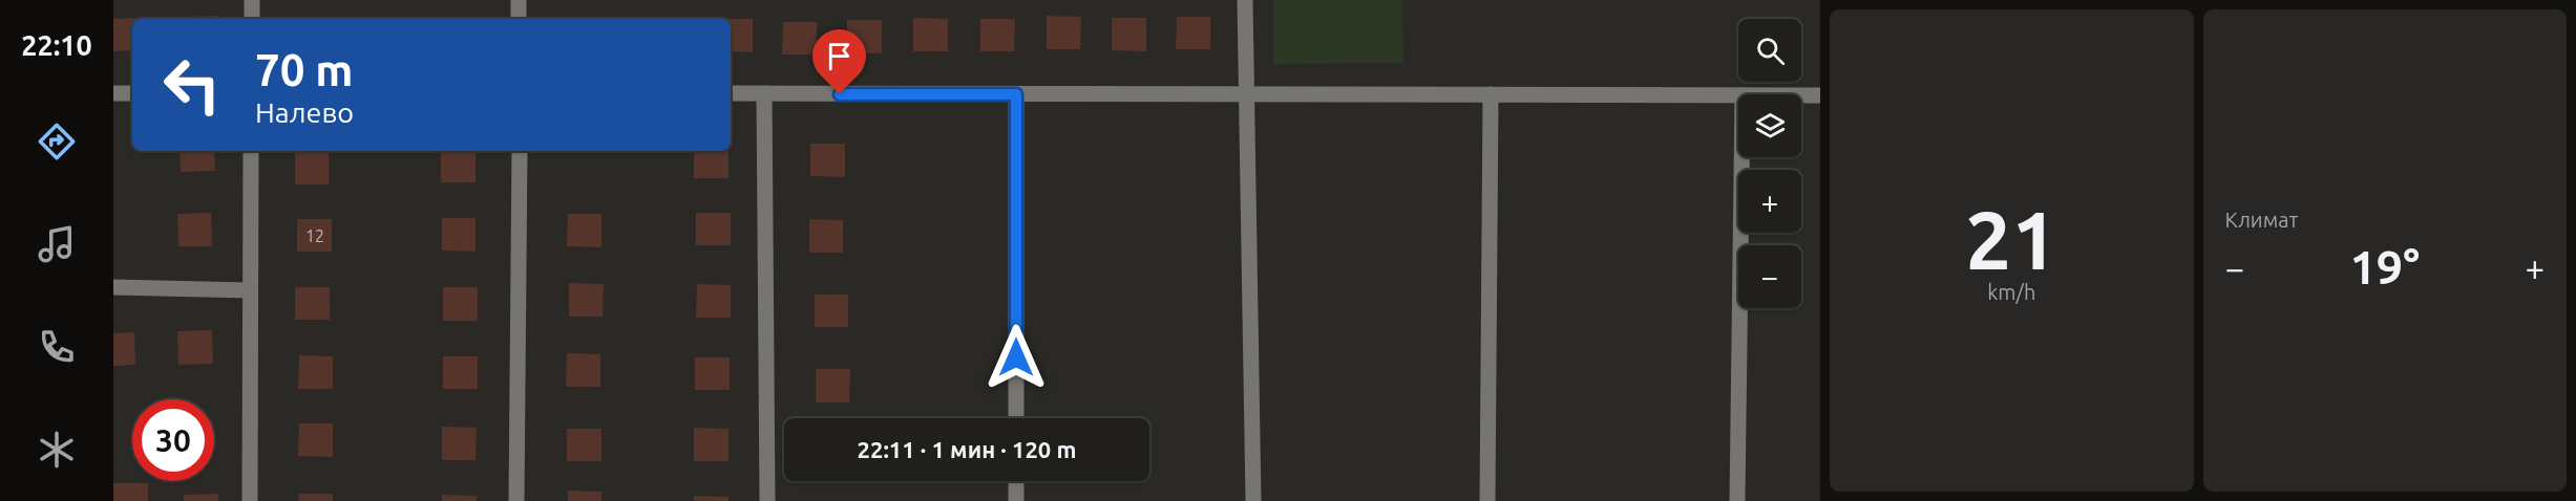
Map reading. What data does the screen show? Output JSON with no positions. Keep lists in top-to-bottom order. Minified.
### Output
{"house_numbers":["12"],"page":{"tabs":"22:10","tile":[["21","km/h"],"Климат"],"map_buttons":["+","−"],"turn":["70 m","Налево"],"heat":["−","19°","+"],"limit":"30","trip":"22:11 · 1 мин · 120 m"}}
